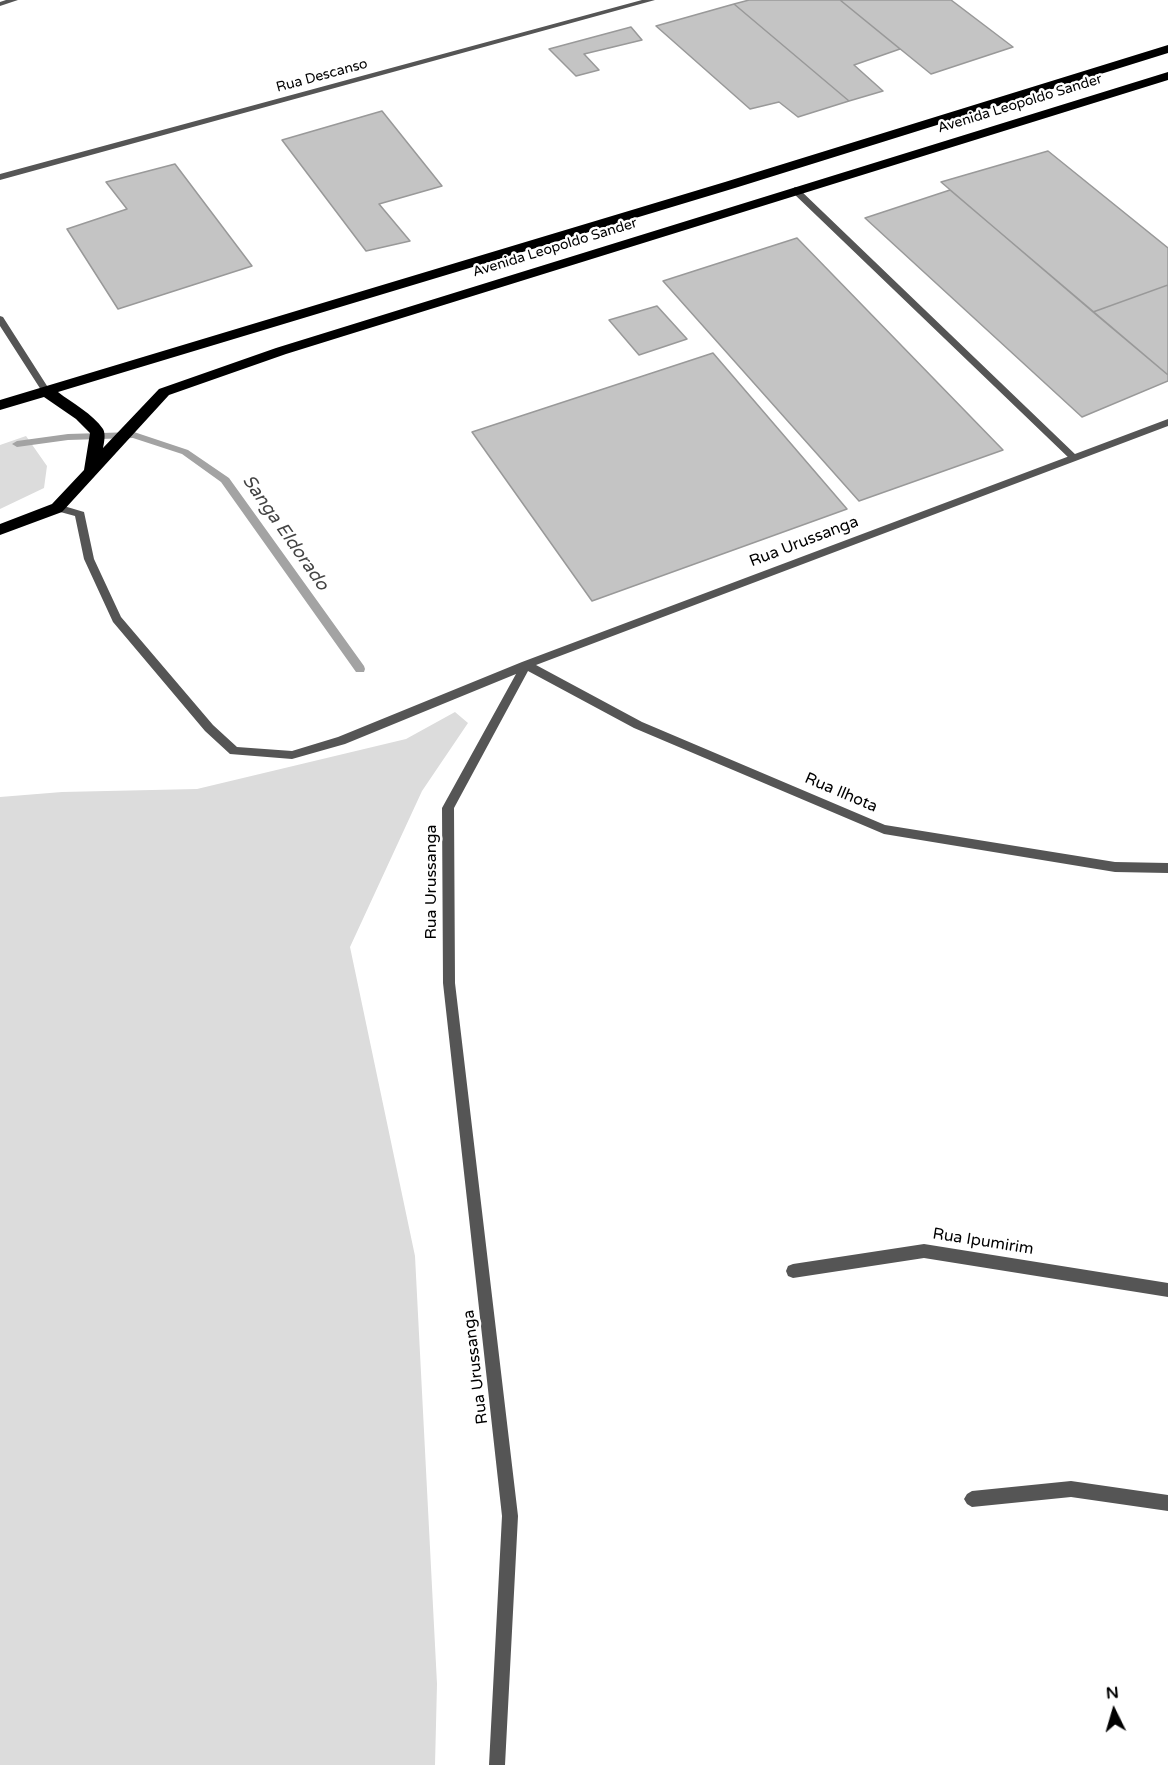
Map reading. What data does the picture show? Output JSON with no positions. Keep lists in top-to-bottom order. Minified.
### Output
{"streets":{"highway":["Avenida Leopoldo Sander"],"street":["Rua Descanso","Rua Urussanga","Rua Ilhota","Rua Ipumirim"]},"crossings":[["Rua Urussanga","Rua Ilhota"]],"water":["Sanga Eldorado"],"north":"top"}
